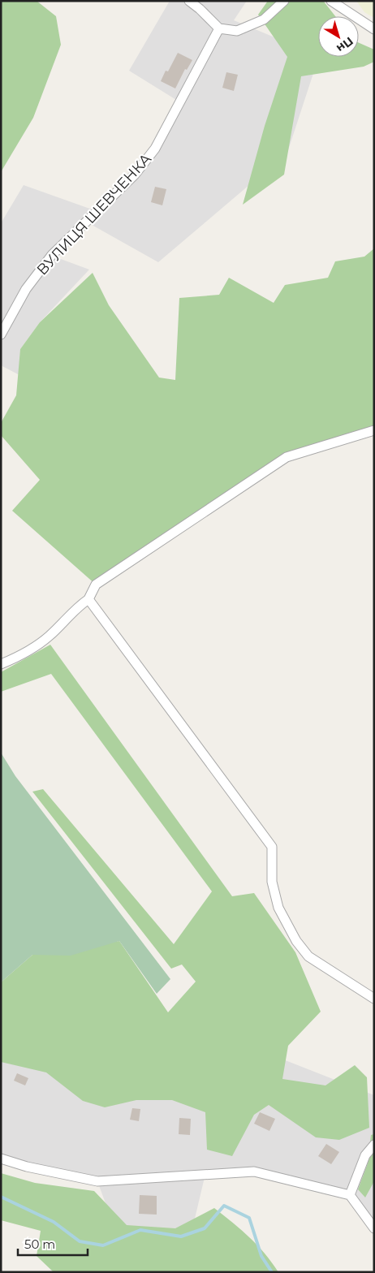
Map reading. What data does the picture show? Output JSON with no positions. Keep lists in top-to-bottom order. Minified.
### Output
{"streets":{"street":["ВУЛИЦЯ ШЕВЧЕНКА"]},"scale_bar":"50 m","north":"bottom right"}
